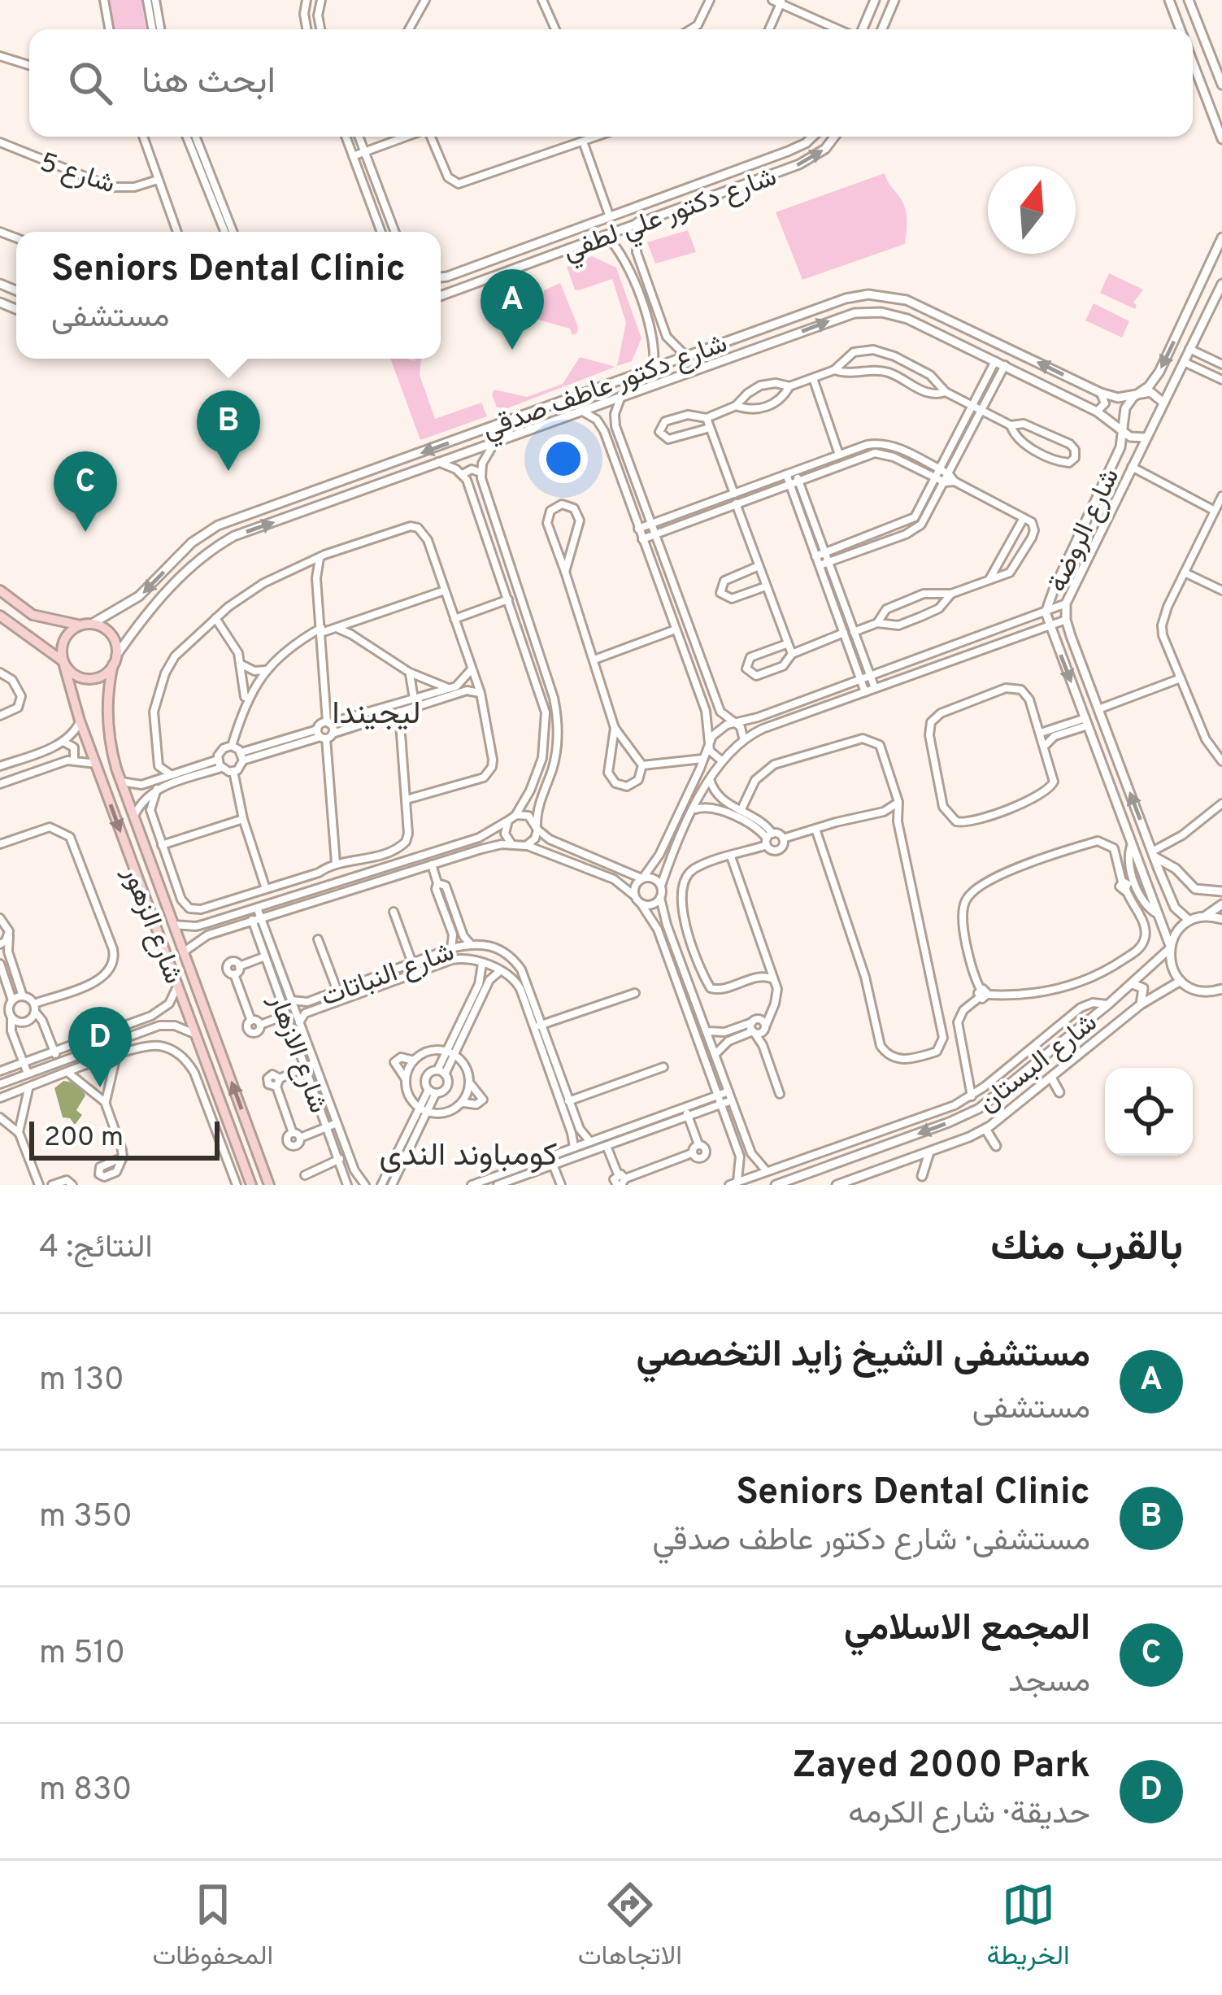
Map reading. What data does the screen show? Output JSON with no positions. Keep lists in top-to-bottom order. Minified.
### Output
{"streets":{"main road":["شارع الزهور"],"street":["شارع 5","شارع دكتور علي لطفي","شارع دكتور عاطف صدقي","شارع الروضة","شارع النباتات","شارع الازهار","شارع البستان"]},"crossings":[["شارع دكتور عاطف صدقي","شارع الروضة"],["شارع دكتور عاطف صدقي","شارع الزهور"],["شارع الروضة","شارع البستان"],["شارع النباتات","شارع الازهار"]],"districts":["ليجيندا","كومباوند الندى"],"scale_bar":"200 m","north":"top","page":{"search":"ابحث هنا","popup":["Seniors Dental Clinic","مستشفى"],"pins":["A","B","C","D"],"scale":"200 m","heading":["بالقرب منك","النتائج: 4"],"list":[{"mark":"A","name":"مستشفى الشيخ زايد التخصصي","note":"مستشفى","value":"130 m"},{"mark":"B","name":"Seniors Dental Clinic","note":"مستشفى · شارع دكتور عاطف صدقي","value":"350 m"},{"mark":"C","name":"المجمع الاسلامي","note":"مسجد","value":"510 m"},{"mark":"D","name":"Zayed 2000 Park","note":"حديقة · شارع الكرمه","value":"830 m"}],"nav":["الخريطة","الاتجاهات","المحفوظات"]}}
